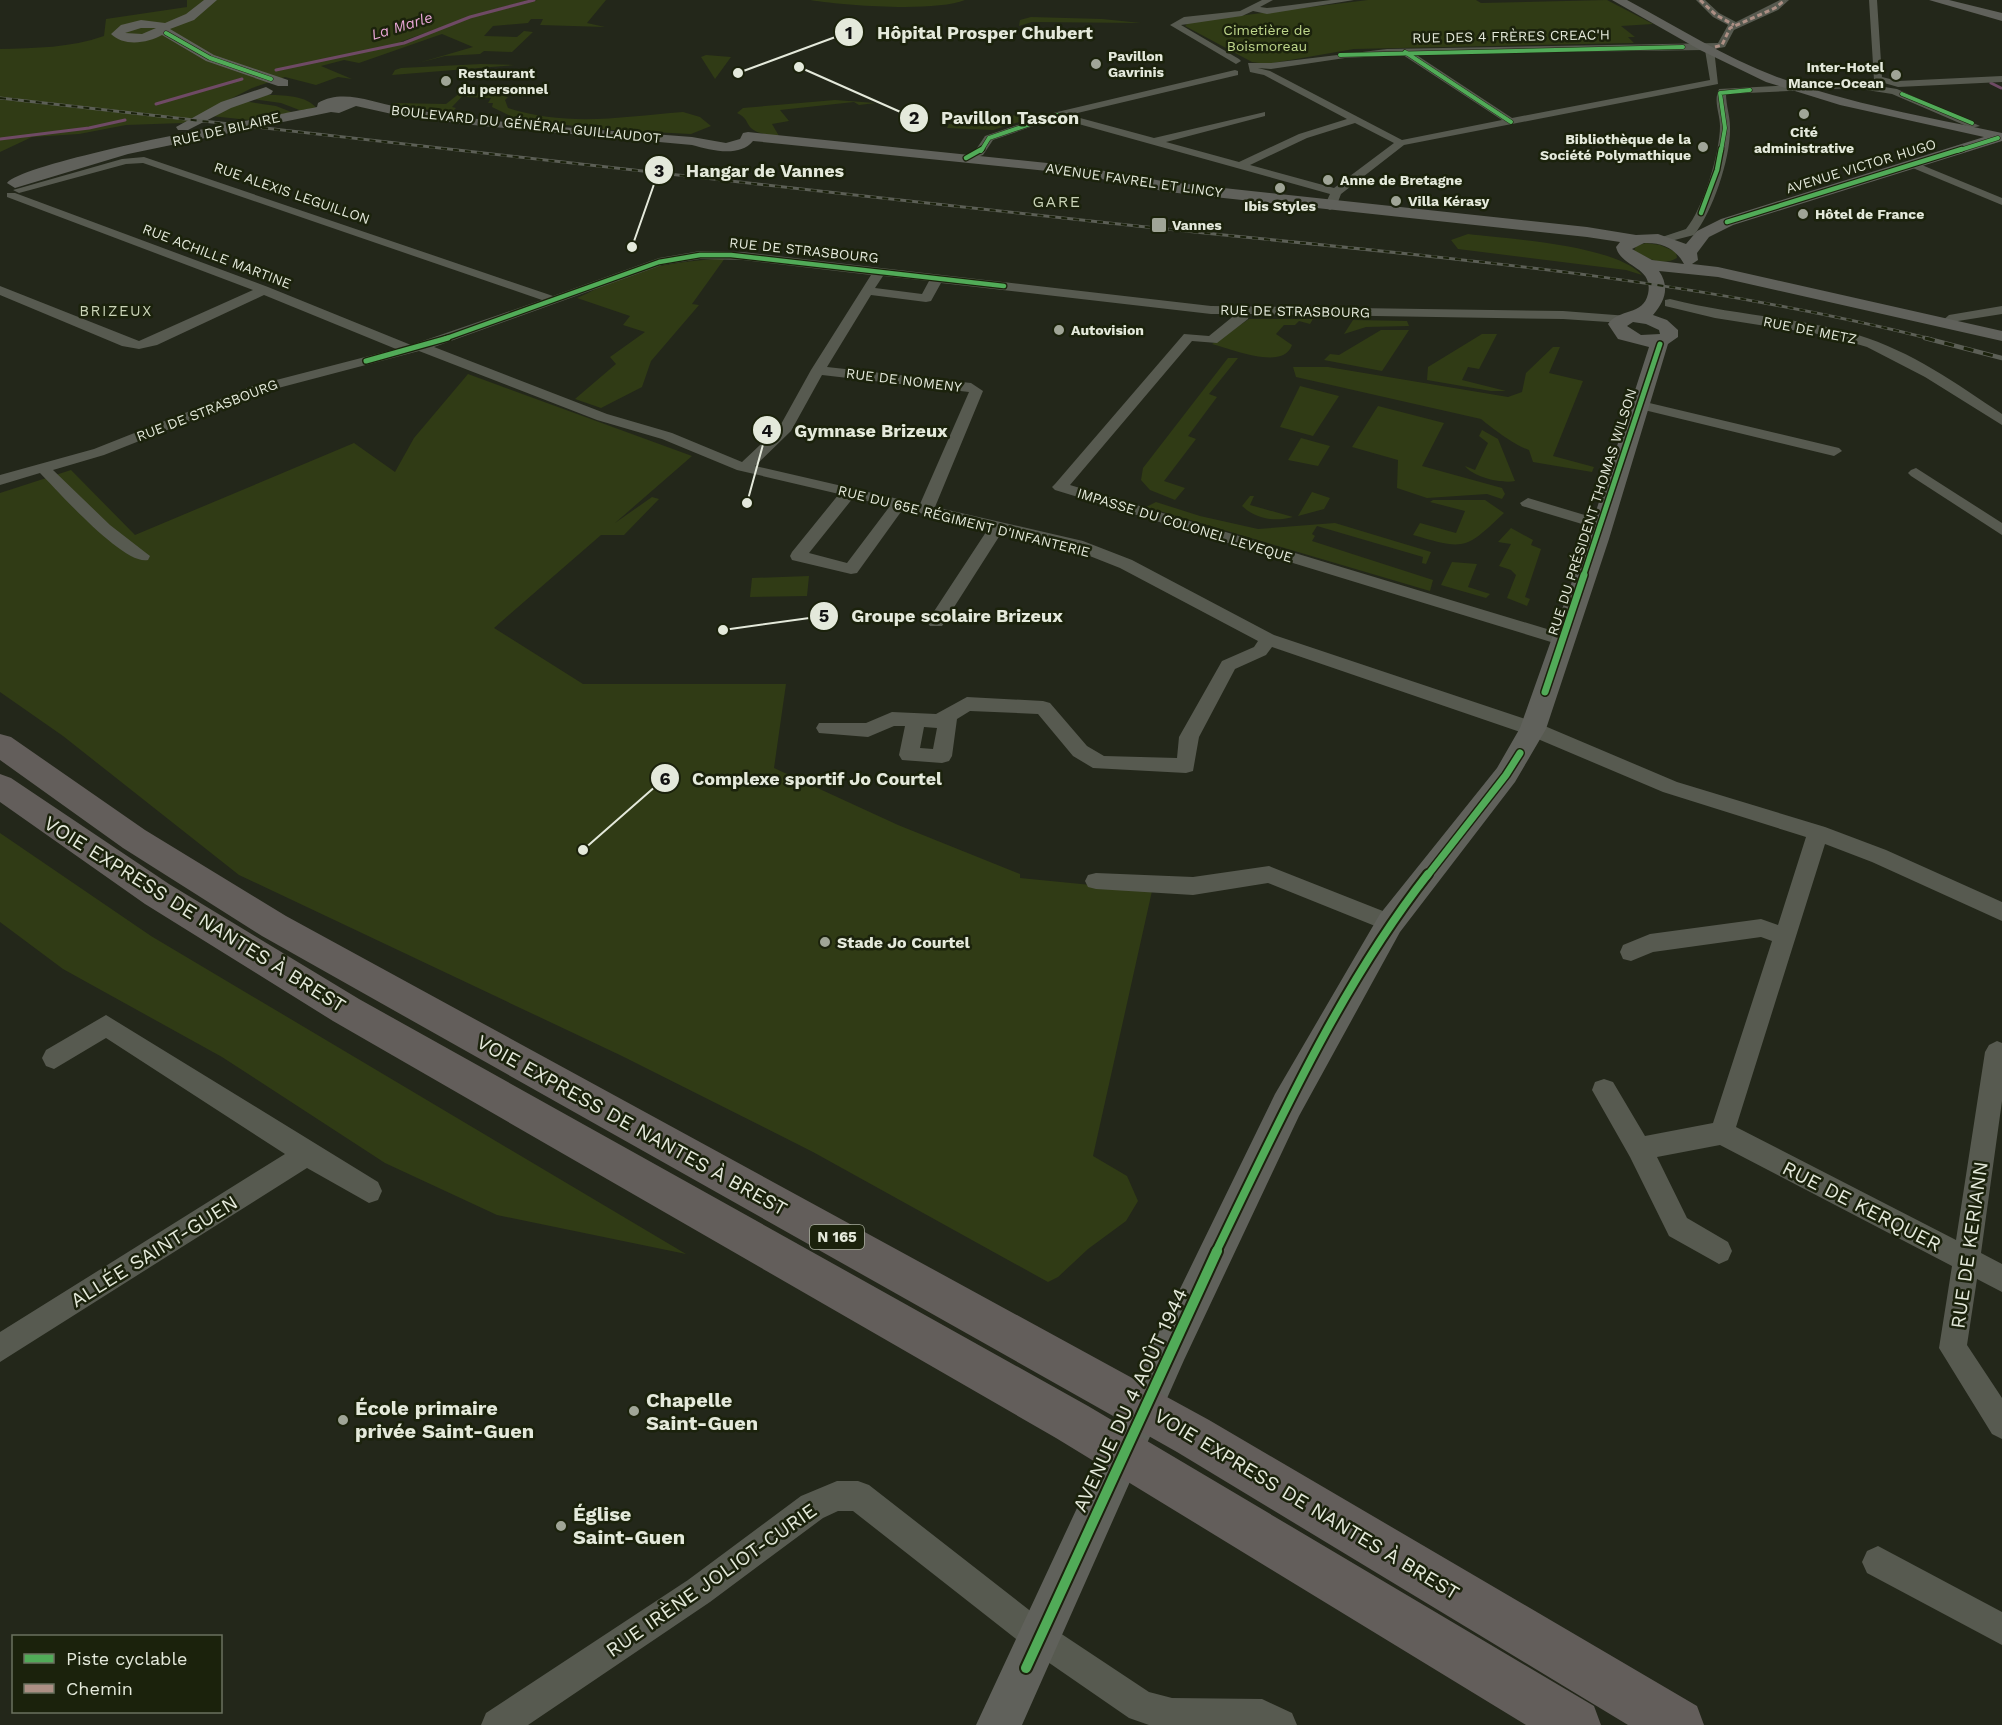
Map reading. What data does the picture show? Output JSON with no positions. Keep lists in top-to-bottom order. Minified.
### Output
{"streets":{"highway":["VOIE EXPRESS DE NANTES À BREST","N 165"],"street":["RUE DES 4 FRÈRES CREAC'H","BOULEVARD DU GÉNÉRAL GUILLAUDOT","RUE DE BILAIRE","AVENUE VICTOR HUGO","AVENUE FAVREL ET LINCY","RUE ALEXIS LEGUILLON","RUE DE STRASBOURG","RUE ACHILLE MARTINE","RUE DE METZ","RUE DE NOMENY","RUE DU PRÉSIDENT THOMAS WILSON","RUE DU 65E RÉGIMENT D'INFANTERIE","IMPASSE DU COLONEL LEVEQUE","RUE DE KERQUER","RUE DE KERIANN","ALLÉE SAINT-GUEN","AVENUE DU 4 AOÛT 1944","RUE IRÈNE JOLIOT-CURIE"]},"crossings":[["BOULEVARD DU GÉNÉRAL GUILLAUDOT","RUE DE BILAIRE"],["BOULEVARD DU GÉNÉRAL GUILLAUDOT","AVENUE FAVREL ET LINCY"],["RUE DE BILAIRE","RUE ALEXIS LEGUILLON"],["RUE DE BILAIRE","RUE ACHILLE MARTINE"],["AVENUE VICTOR HUGO","RUE DU PRÉSIDENT THOMAS WILSON"],["RUE ALEXIS LEGUILLON","RUE DE STRASBOURG"],["RUE ALEXIS LEGUILLON","RUE ACHILLE MARTINE"],["RUE DE STRASBOURG","RUE ACHILLE MARTINE"],["RUE DE STRASBOURG","RUE DE NOMENY"],["RUE DE STRASBOURG","RUE DU 65E RÉGIMENT D'INFANTERIE"],["RUE DE STRASBOURG","IMPASSE DU COLONEL LEVEQUE"],["RUE ACHILLE MARTINE","RUE DU 65E RÉGIMENT D'INFANTERIE"],["RUE DE METZ","RUE DU PRÉSIDENT THOMAS WILSON"],["RUE DE NOMENY","RUE DU 65E RÉGIMENT D'INFANTERIE"],["RUE DU PRÉSIDENT THOMAS WILSON","RUE DU 65E RÉGIMENT D'INFANTERIE"],["RUE DU PRÉSIDENT THOMAS WILSON","IMPASSE DU COLONEL LEVEQUE"],["RUE DU PRÉSIDENT THOMAS WILSON","AVENUE DU 4 AOÛT 1944"],["RUE DE KERQUER","RUE DE KERIANN"],["AVENUE DU 4 AOÛT 1944","RUE IRÈNE JOLIOT-CURIE"]],"districts":["GARE","BRIZEUX"],"water":["La Marle"],"parks":["Cimetière de Boismoreau"],"places":{"other":["Pavillon Gavrinis","Pavillon Tascon","Hôpital Prosper Chubert","Inter-Hotel Mance-Ocean","Restaurant du personnel","Cité administrative","Bibliothèque de la Société Polymathique","Anne de Bretagne","Ibis Styles","Villa Kérasy","Hôtel de France","Hangar de Vannes","Autovision","Gymnase Brizeux","Groupe scolaire Brizeux","Complexe sportif Jo Courtel","Stade Jo Courtel","Chapelle Saint-Guen","École primaire privée Saint-Guen","Église Saint-Guen"],"transit":["Vannes"]},"legend":["Piste cyclable","Chemin"]}
